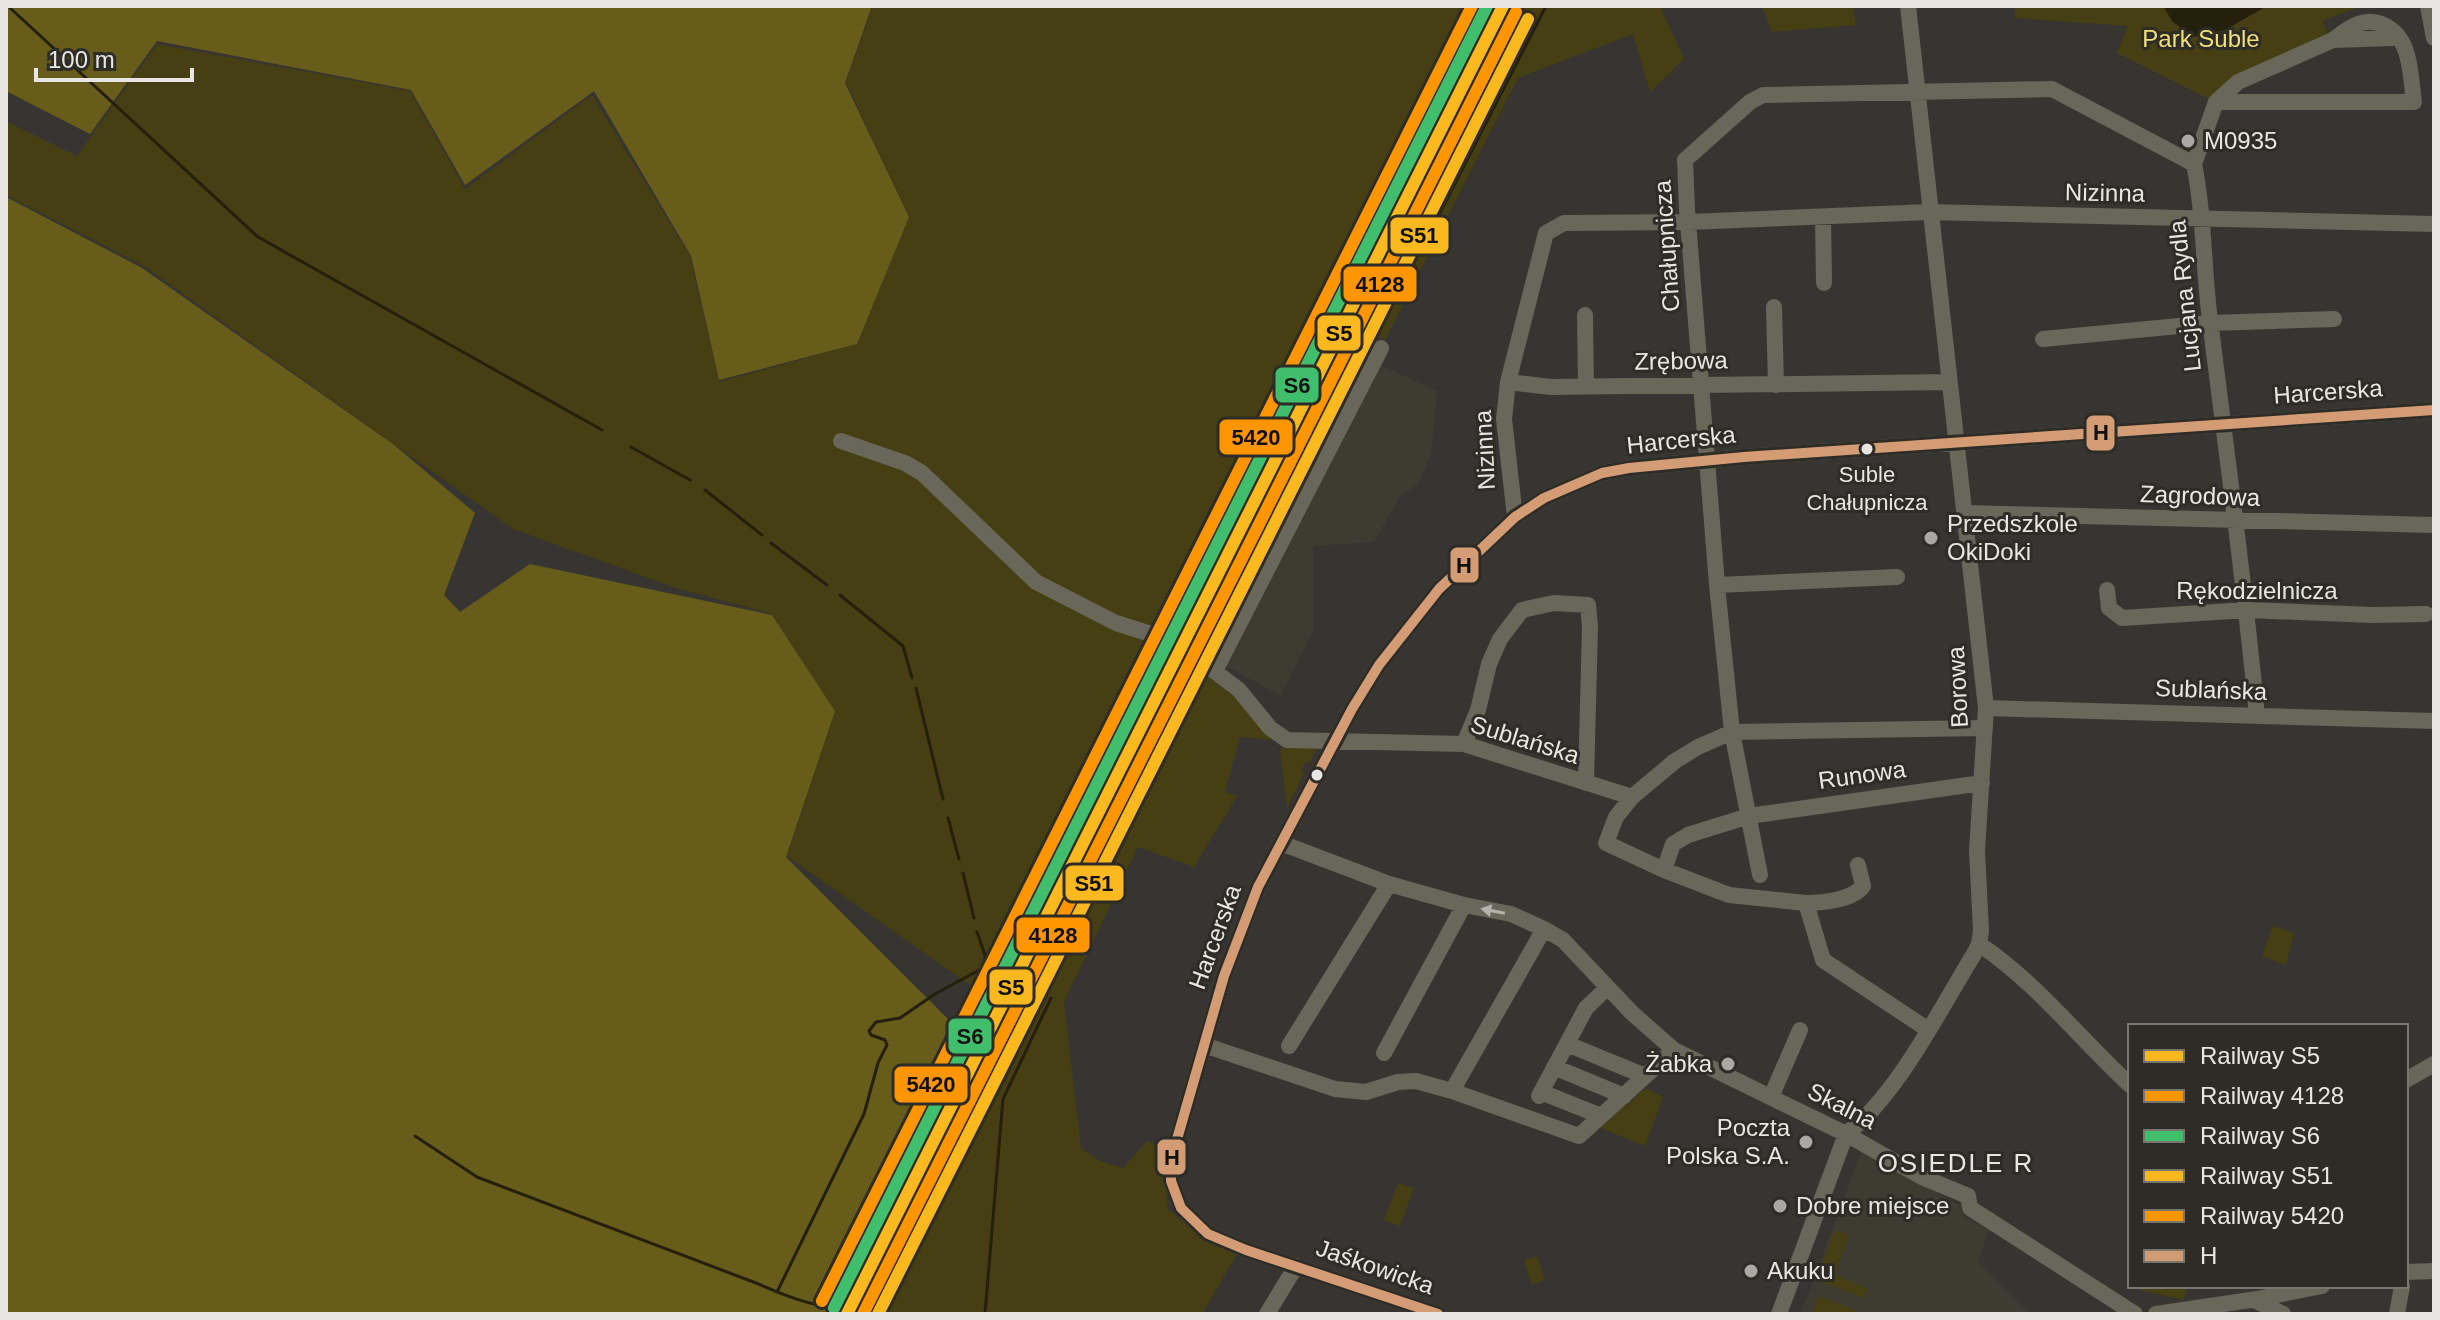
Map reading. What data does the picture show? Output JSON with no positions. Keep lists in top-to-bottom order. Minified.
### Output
{"streets":{"street":["Nizinna","Chałupnicza","Lucjana Rydla","Zrębowa","Harcerska","Zagrodowa","Rękodzielnicza","Borowa","Sublańska","Runowa","Skalna","Jaśkowicka"]},"crossings":[["Nizinna","Chałupnicza"],["Nizinna","Lucjana Rydla"],["Nizinna","Zrębowa"],["Nizinna","Harcerska"],["Nizinna","Borowa"],["Chałupnicza","Zrębowa"],["Chałupnicza","Harcerska"],["Chałupnicza","Borowa"],["Lucjana Rydla","Harcerska"],["Lucjana Rydla","Zagrodowa"],["Lucjana Rydla","Rękodzielnicza"],["Lucjana Rydla","Sublańska"],["Zrębowa","Borowa"],["Harcerska","Borowa"],["Harcerska","Sublańska"],["Harcerska","Skalna"],["Harcerska","Jaśkowicka"],["Zagrodowa","Borowa"],["Borowa","Sublańska"],["Borowa","Runowa"]],"districts":["OSIEDLE R"],"parks":["Park Suble"],"places":["M0935","Suble Chałupnicza","Przedszkole OkiDoki","Żabka","Poczta Polska S.A.","Dobre miejsce","Akuku"],"lines":["rail line S5","rail line S6","rail line 5420","rail line 4128","rail line S51","transit line H"],"legend":["Railway S5","Railway 4128","Railway S6","Railway S51","Railway 5420","H"],"scale_bar":"100 m"}
